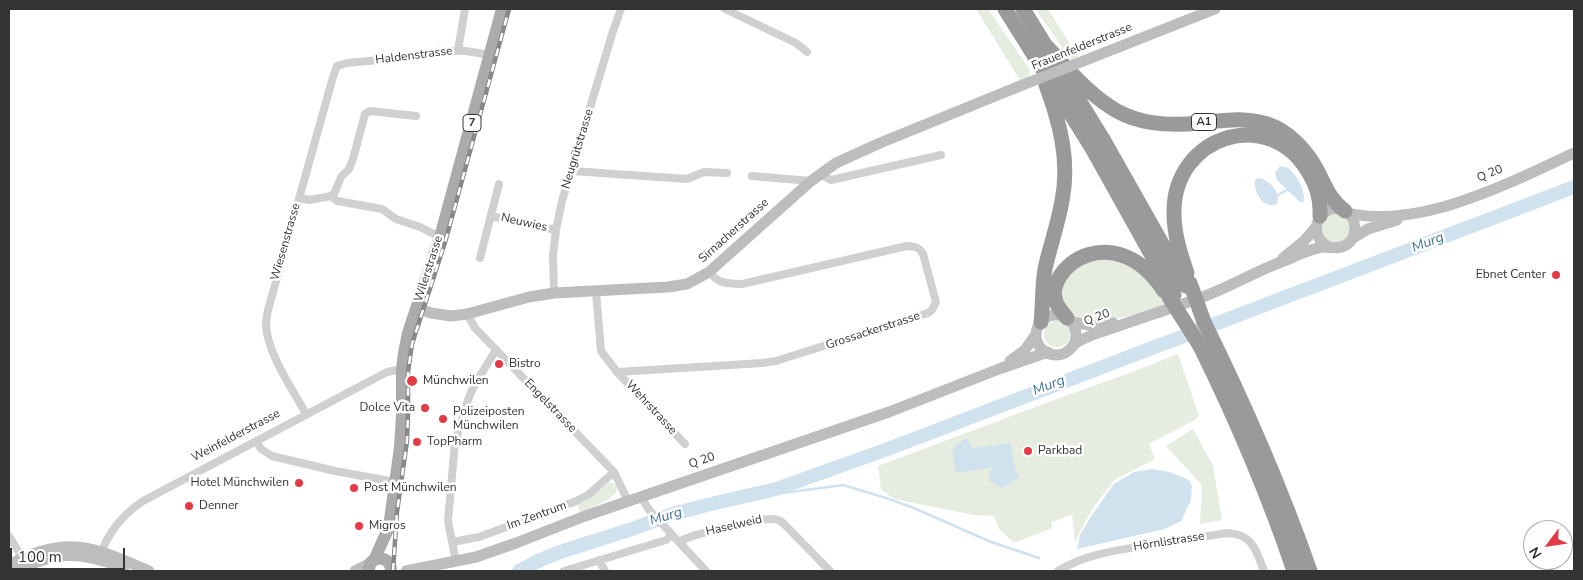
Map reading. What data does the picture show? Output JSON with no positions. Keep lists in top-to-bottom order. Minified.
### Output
{"streets":{"highway":["A1"],"main road":["Frauenfelderstrasse","7","Q 20","Sirnacherstrasse","Wilerstrasse"],"street":["Haldenstrasse","Neugrütstrasse","Neuwies","Wiesenstrasse","Grossackerstrasse","Engelstrasse","Wehrstrasse","Weinfelderstrasse","Im Zentrum","Haselweid","Hörnlistrasse"]},"crossings":[["Frauenfelderstrasse","Sirnacherstrasse"],["Haldenstrasse","Wiesenstrasse"],["Haldenstrasse","Wilerstrasse"],["A1","Q 20"],["Neugrütstrasse","Neuwies"],["Neugrütstrasse","Sirnacherstrasse"],["Q 20","Wilerstrasse"],["Q 20","Engelstrasse"],["Sirnacherstrasse","Wilerstrasse"],["Sirnacherstrasse","Grossackerstrasse"],["Sirnacherstrasse","Engelstrasse"],["Wiesenstrasse","Weinfelderstrasse"],["Wilerstrasse","Weinfelderstrasse"],["Grossackerstrasse","Wehrstrasse"],["Engelstrasse","Im Zentrum"]],"water":["Murg"],"places":["Ebnet Center","Bistro","Münchwilen","Dolce Vita","Polizeiposten Münchwilen","TopPharm","Parkbad","Hotel Münchwilen","Post Münchwilen","Denner","Migros"],"scale_bar":"100 m","north":"bottom left"}
